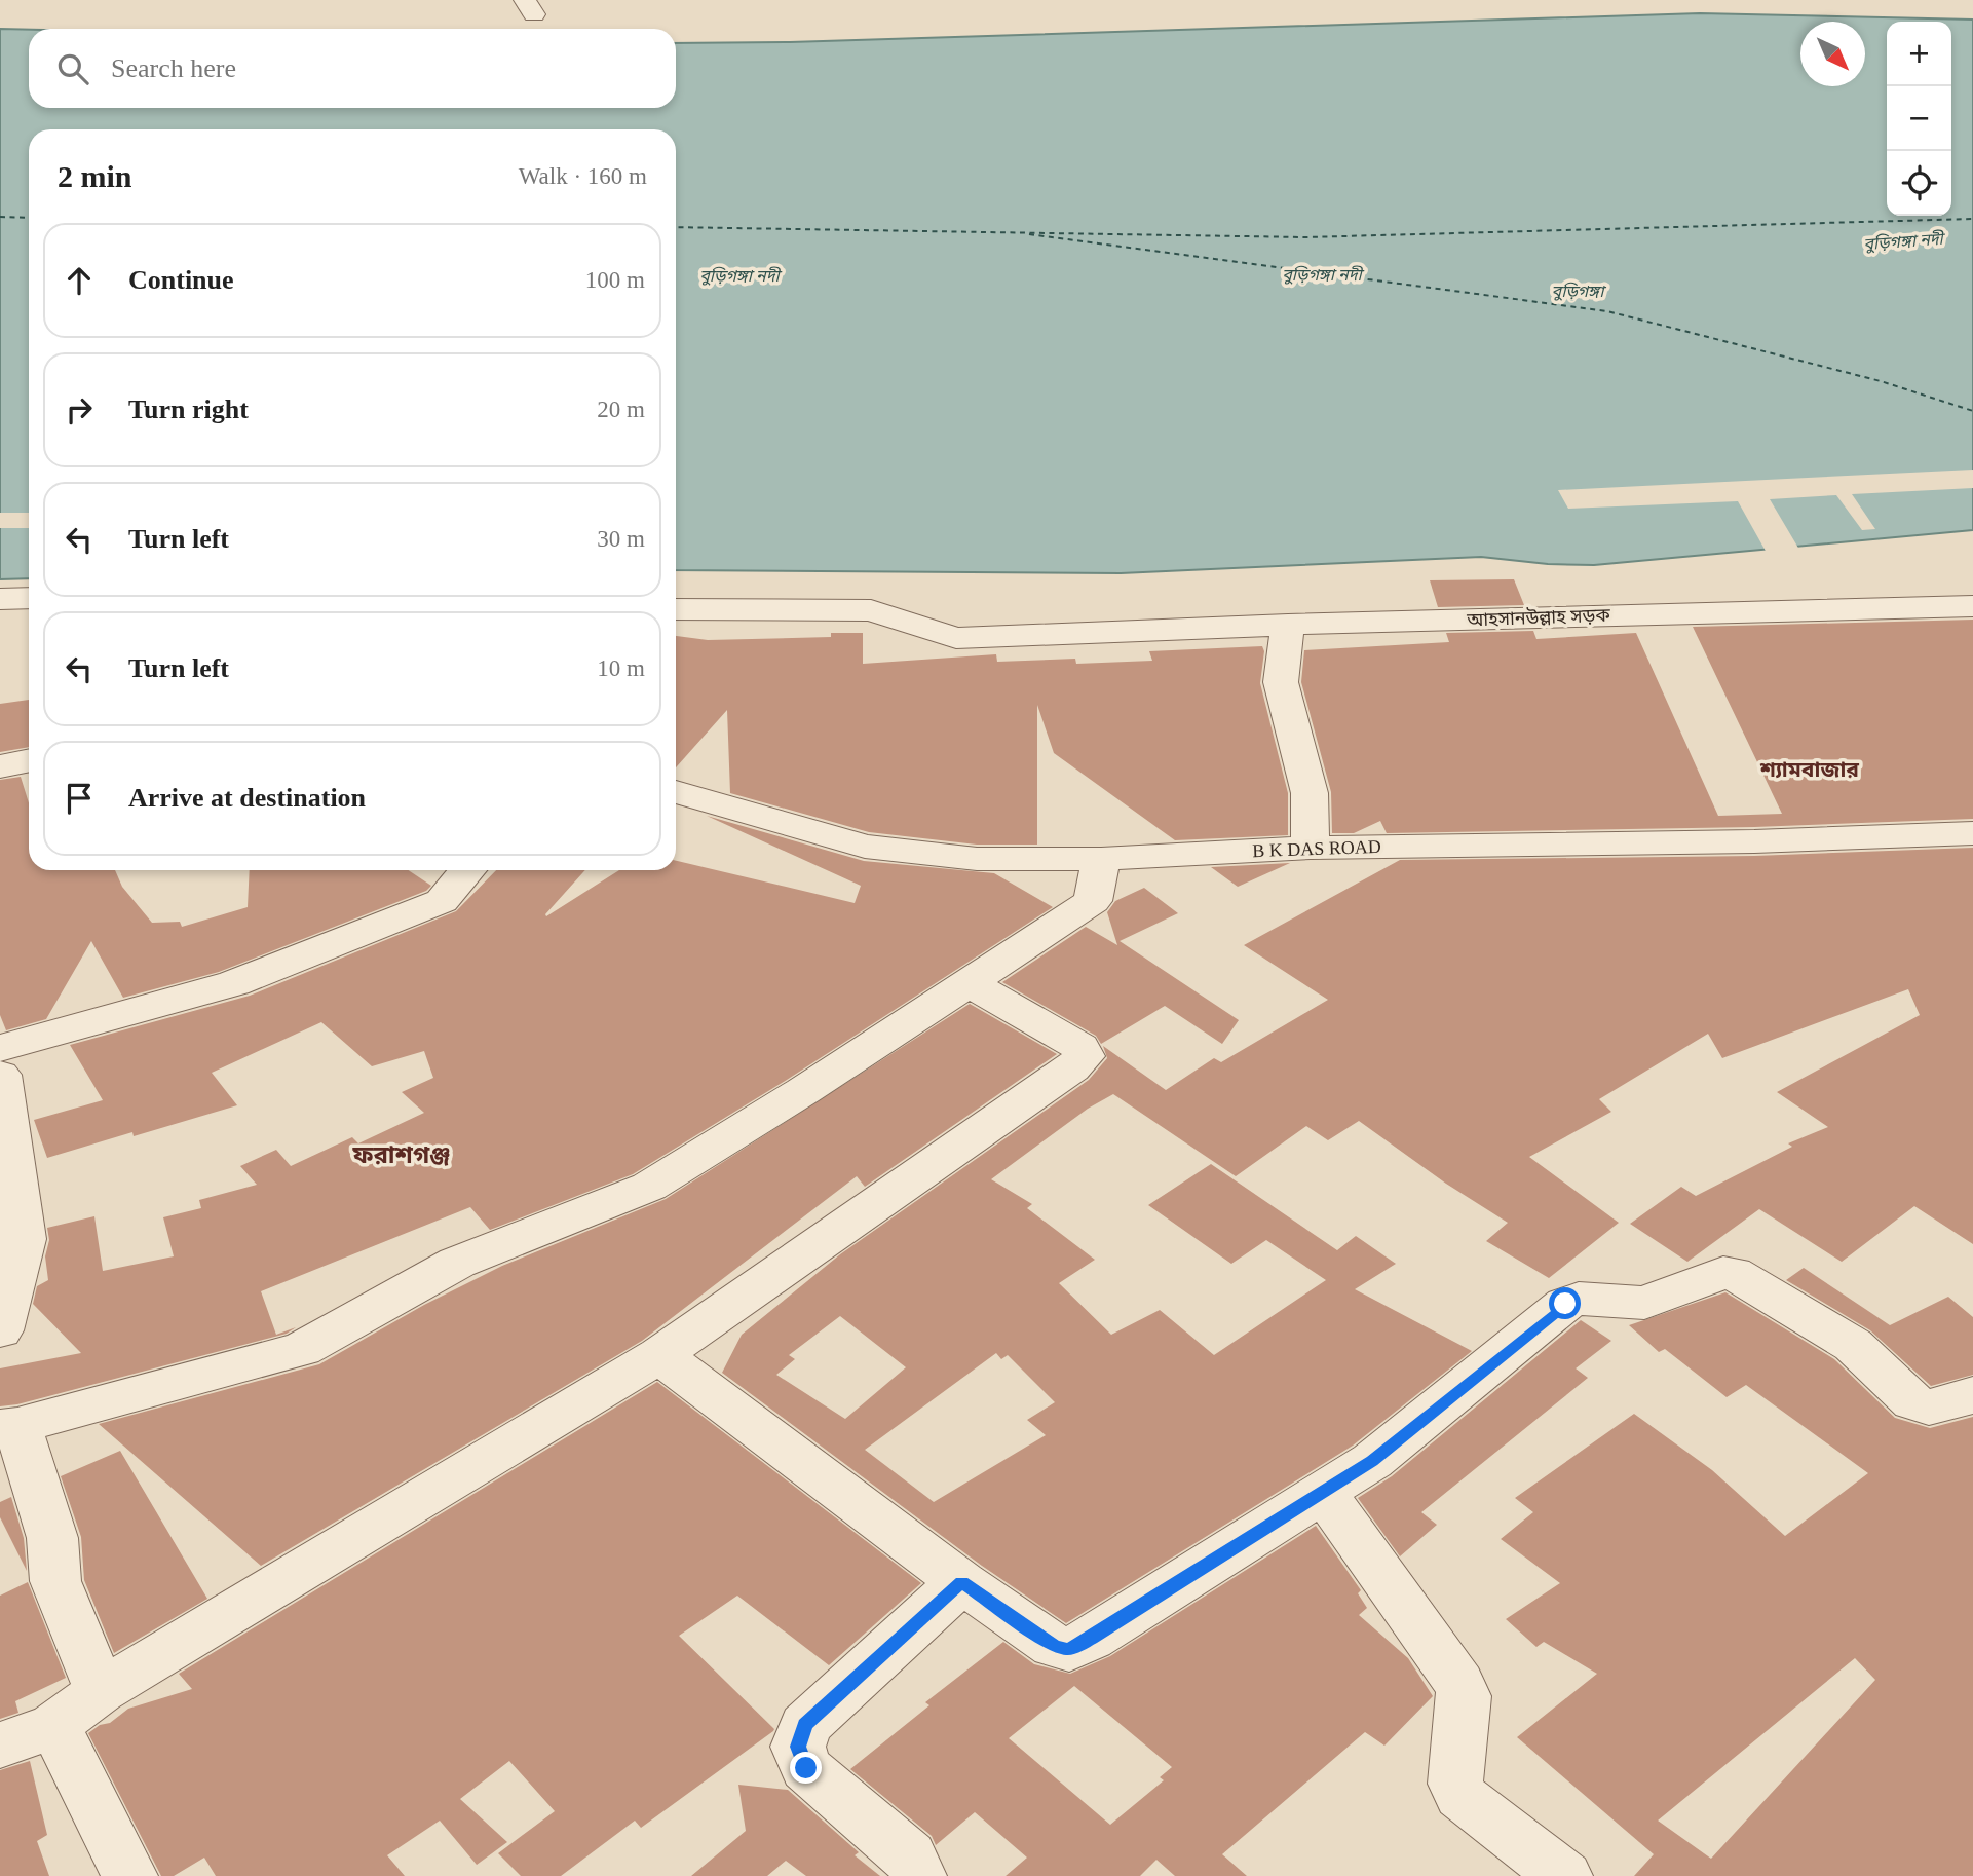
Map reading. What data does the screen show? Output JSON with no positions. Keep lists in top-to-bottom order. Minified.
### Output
{"streets":{"street":["আহসানউল্লাহ সড়ক","B K DAS ROAD"]},"districts":["শ্যামবাজার","ফরাশগঞ্জ"],"water":["বুড়িগঙ্গা নদী","বুড়িগঙ্গা"],"north":"bottom right","page":{"map_buttons":["+","−"],"search":"Search here","heading":["2 min","Walk · 160 m"],"list":[["Continue","100 m"],["Turn right","20 m"],["Turn left","30 m"],["Turn left","10 m"],"Arrive at destination"]}}
